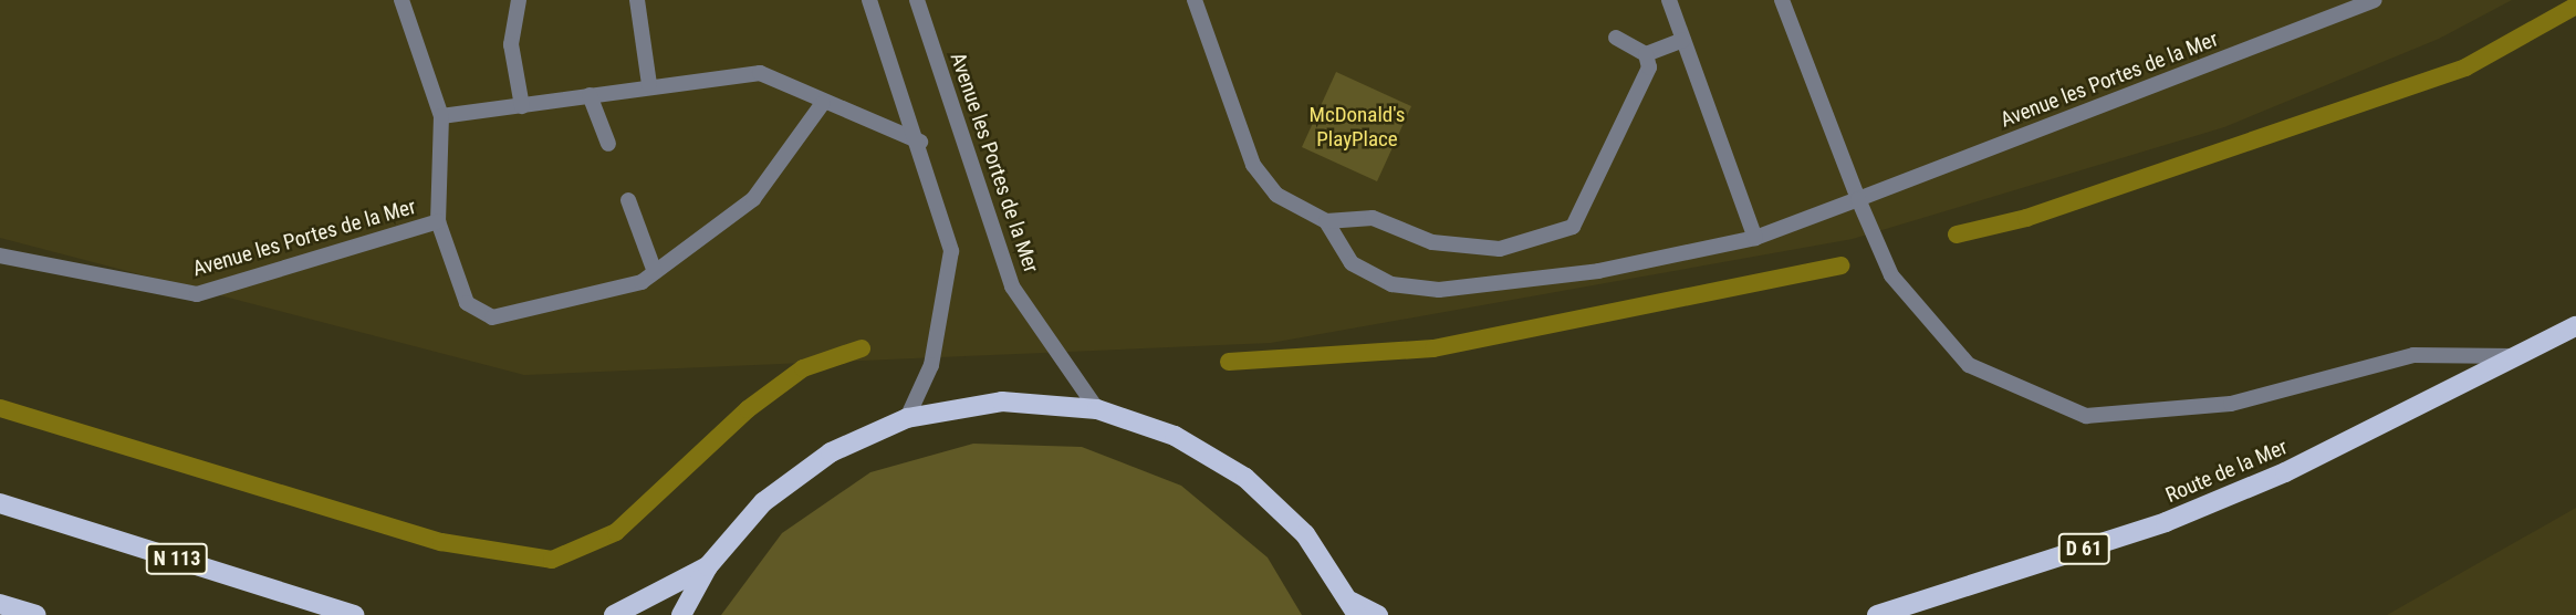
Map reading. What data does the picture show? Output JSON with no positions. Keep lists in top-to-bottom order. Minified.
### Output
{"streets":{"main road":["Route de la Mer","D 61","N 113"],"street":["Avenue les Portes de la Mer"]},"parks":["McDonald's PlayPlace"]}
